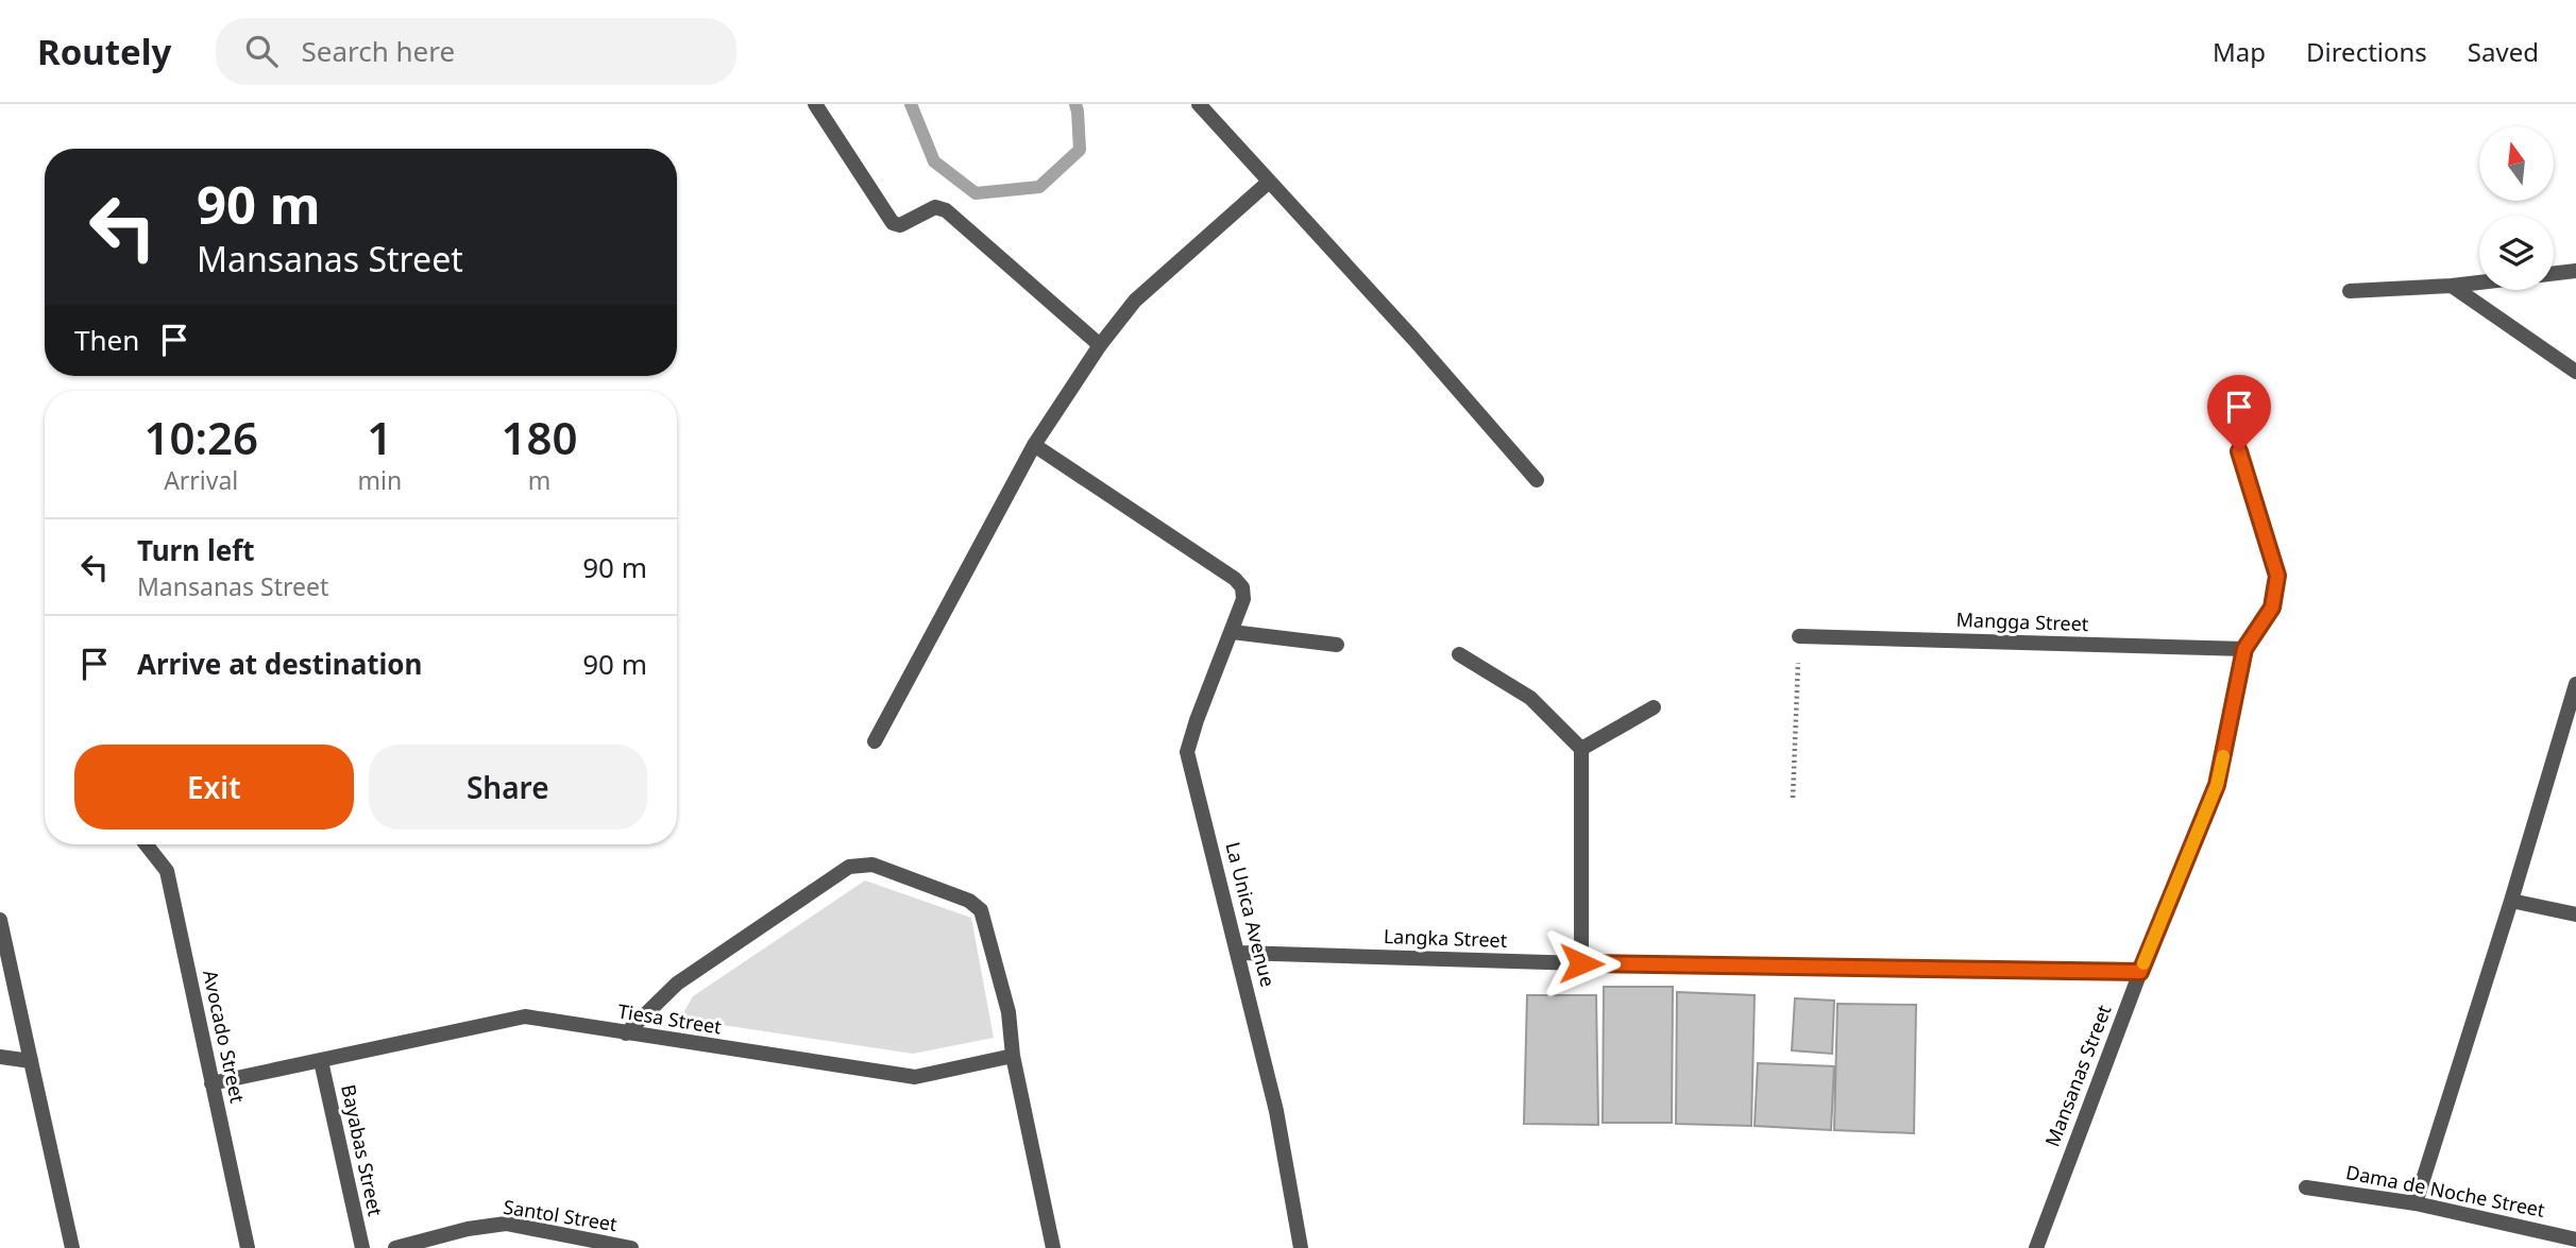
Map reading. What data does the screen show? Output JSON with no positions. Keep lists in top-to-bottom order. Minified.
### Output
{"streets":{"street":["Mangga Street","La Unica Avenue","Langka Street","Tiesa Street","Avocado Street","Mansanas Street","Bayabas Street","Dama de Noche Street","Santol Street"]},"crossings":[["Mangga Street","Mansanas Street"],["La Unica Avenue","Langka Street"],["Langka Street","Mansanas Street"],["Tiesa Street","Avocado Street"],["Tiesa Street","Bayabas Street"]],"north":"top","page":{"header":"Routely","search":"Search here","nav":["Map","Directions","Saved"],"turn":["90 m","Mansanas Street"],"then":"Then","eta":["10:26","Arrival","1","min","180","m"],"list":[{"name":"Turn left","note":"Mansanas Street","value":"90 m"},{"name":"Arrive at destination","value":"90 m"}],"buttons":["Exit","Share"]}}
